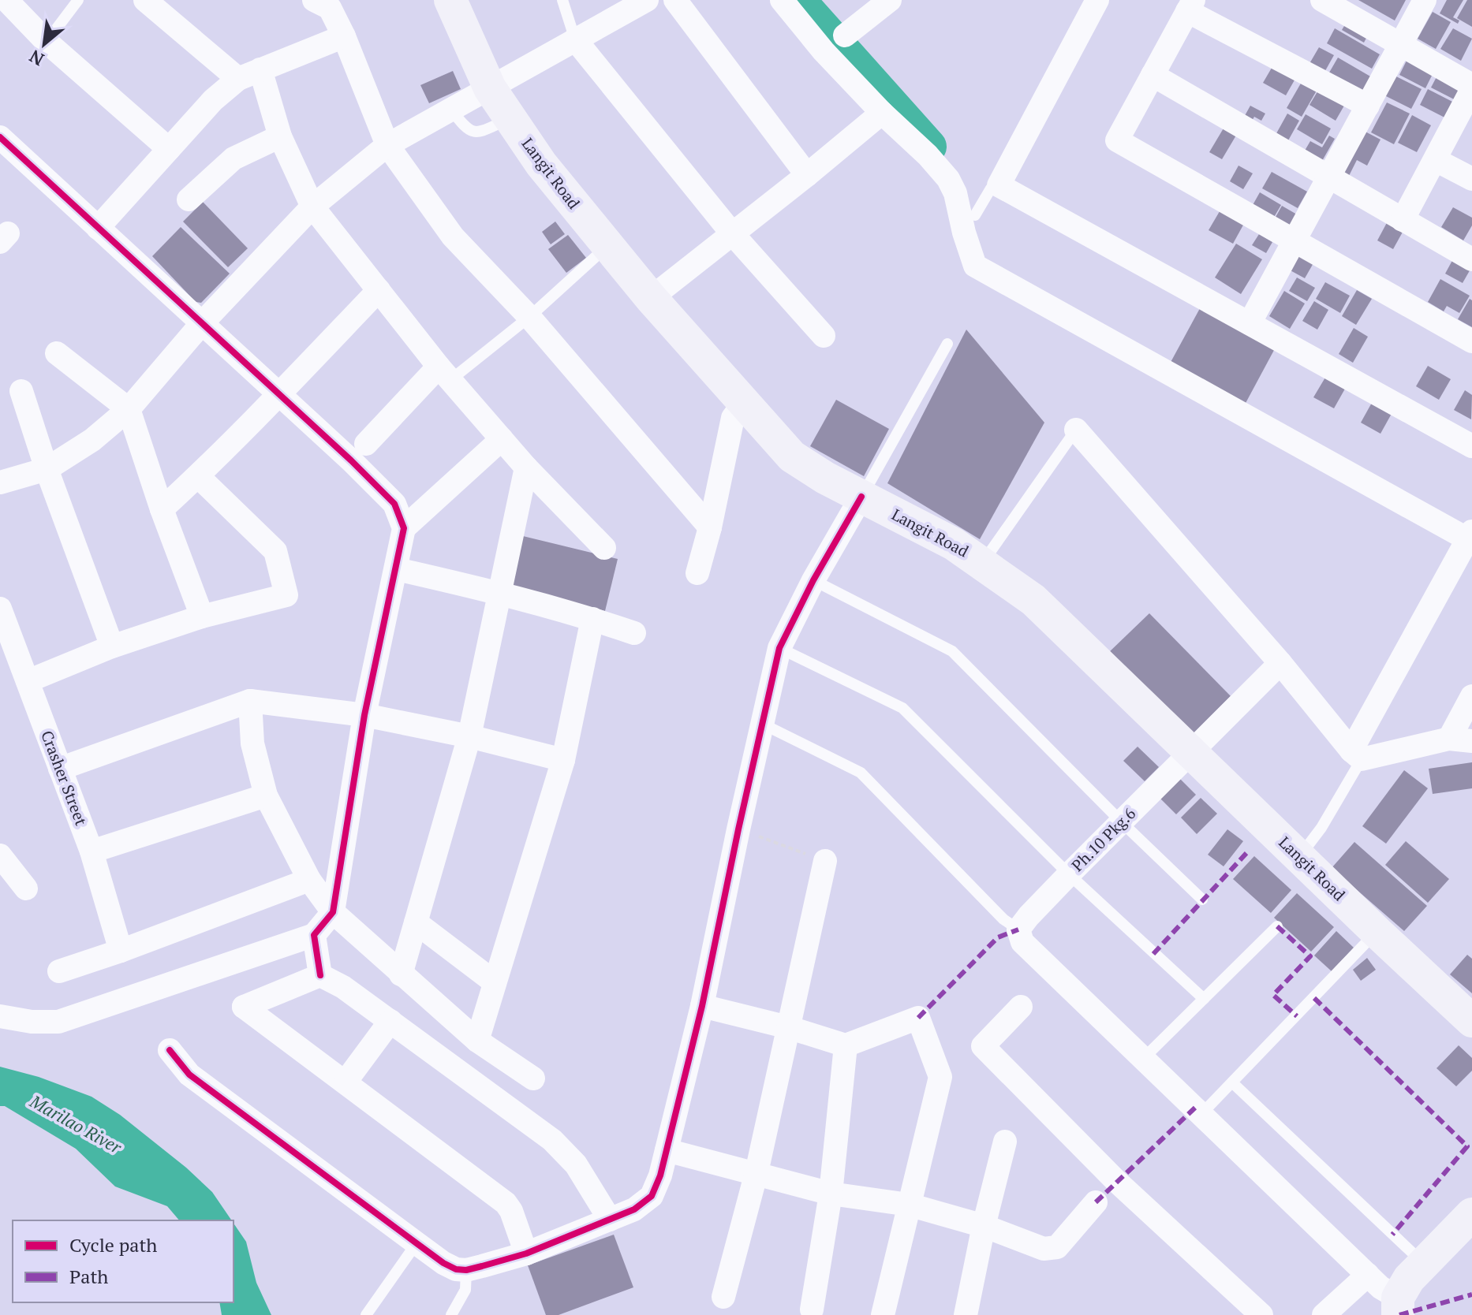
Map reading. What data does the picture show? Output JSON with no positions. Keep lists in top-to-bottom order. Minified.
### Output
{"streets":{"main road":["Langit Road"],"street":["Crasher Street","Ph.10 Pkg.6"]},"crossings":[["Langit Road","Ph.10 Pkg.6"]],"water":["Marilao River"],"legend":["Cycle path","Path"],"north":"bottom left"}
